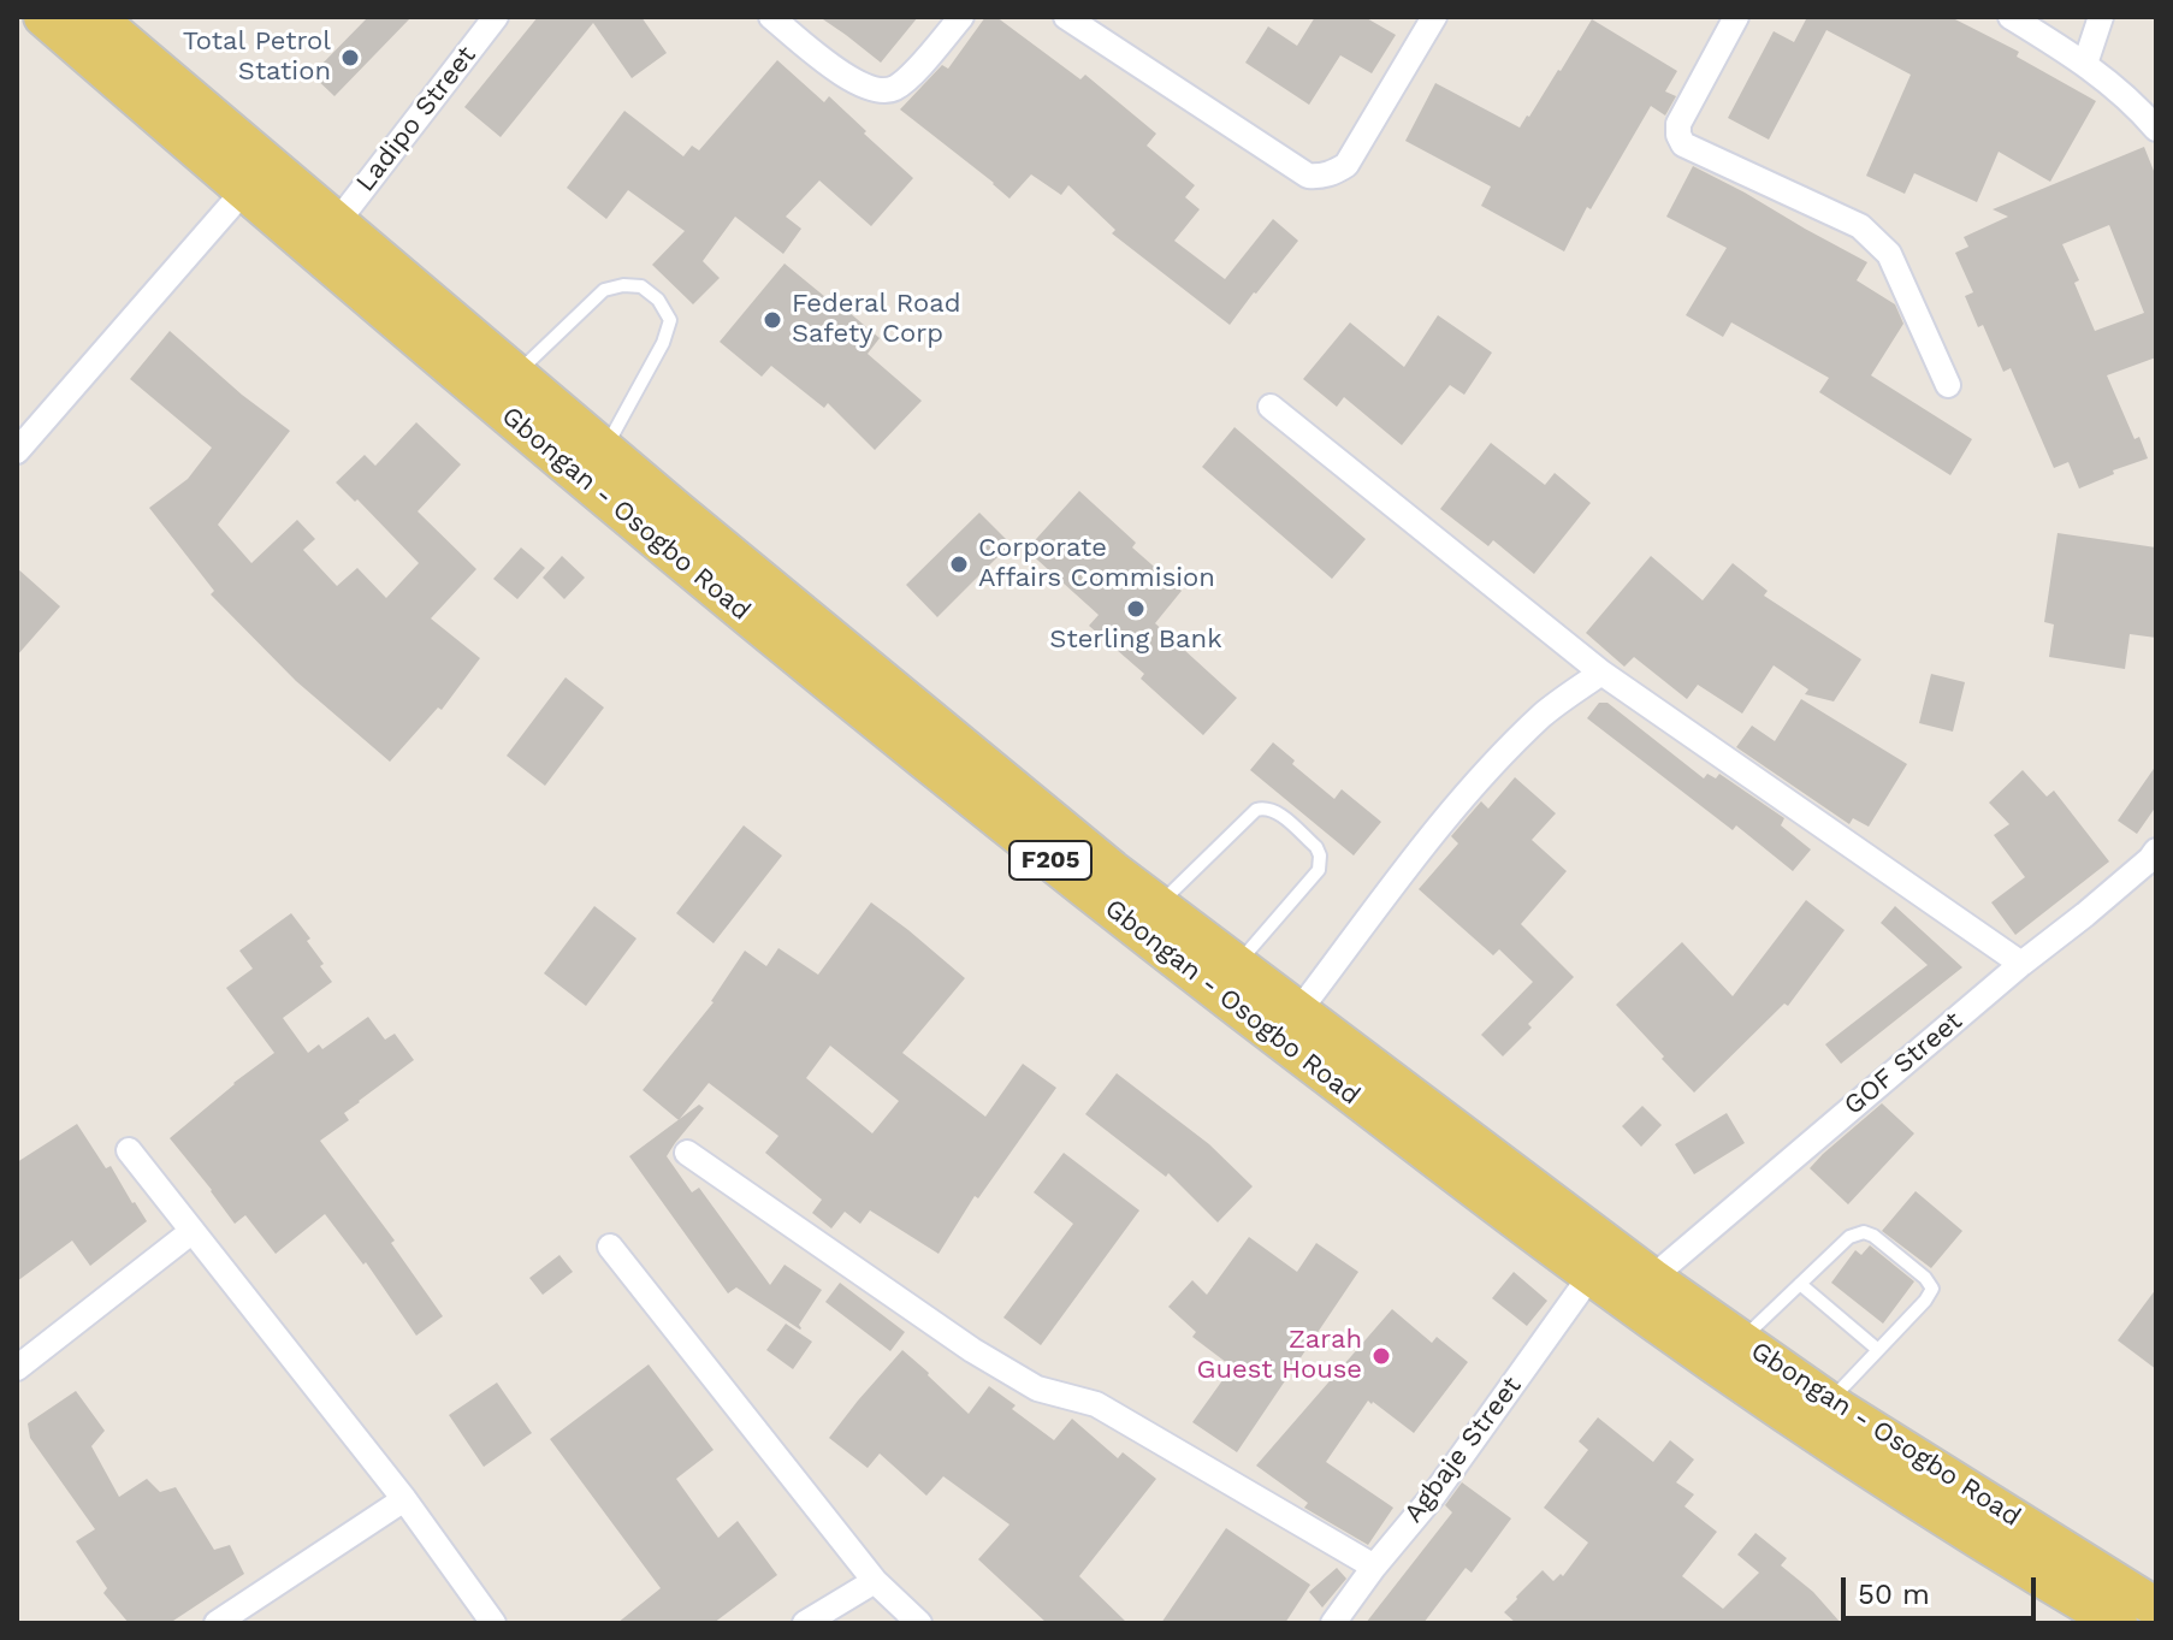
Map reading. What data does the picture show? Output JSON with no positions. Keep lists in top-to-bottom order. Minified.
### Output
{"streets":{"main road":["Gbongan - Osogbo Road","F205"],"street":["Ladipo Street","GOF Street","Agbaje Street"]},"crossings":[["Ladipo Street","Gbongan - Osogbo Road"],["Gbongan - Osogbo Road","GOF Street"],["Gbongan - Osogbo Road","Agbaje Street"]],"places":["Total Petrol Station","Federal Road Safety Corp","Corporate Affairs Commision","Sterling Bank","Zarah Guest House"],"scale_bar":"50 m"}
